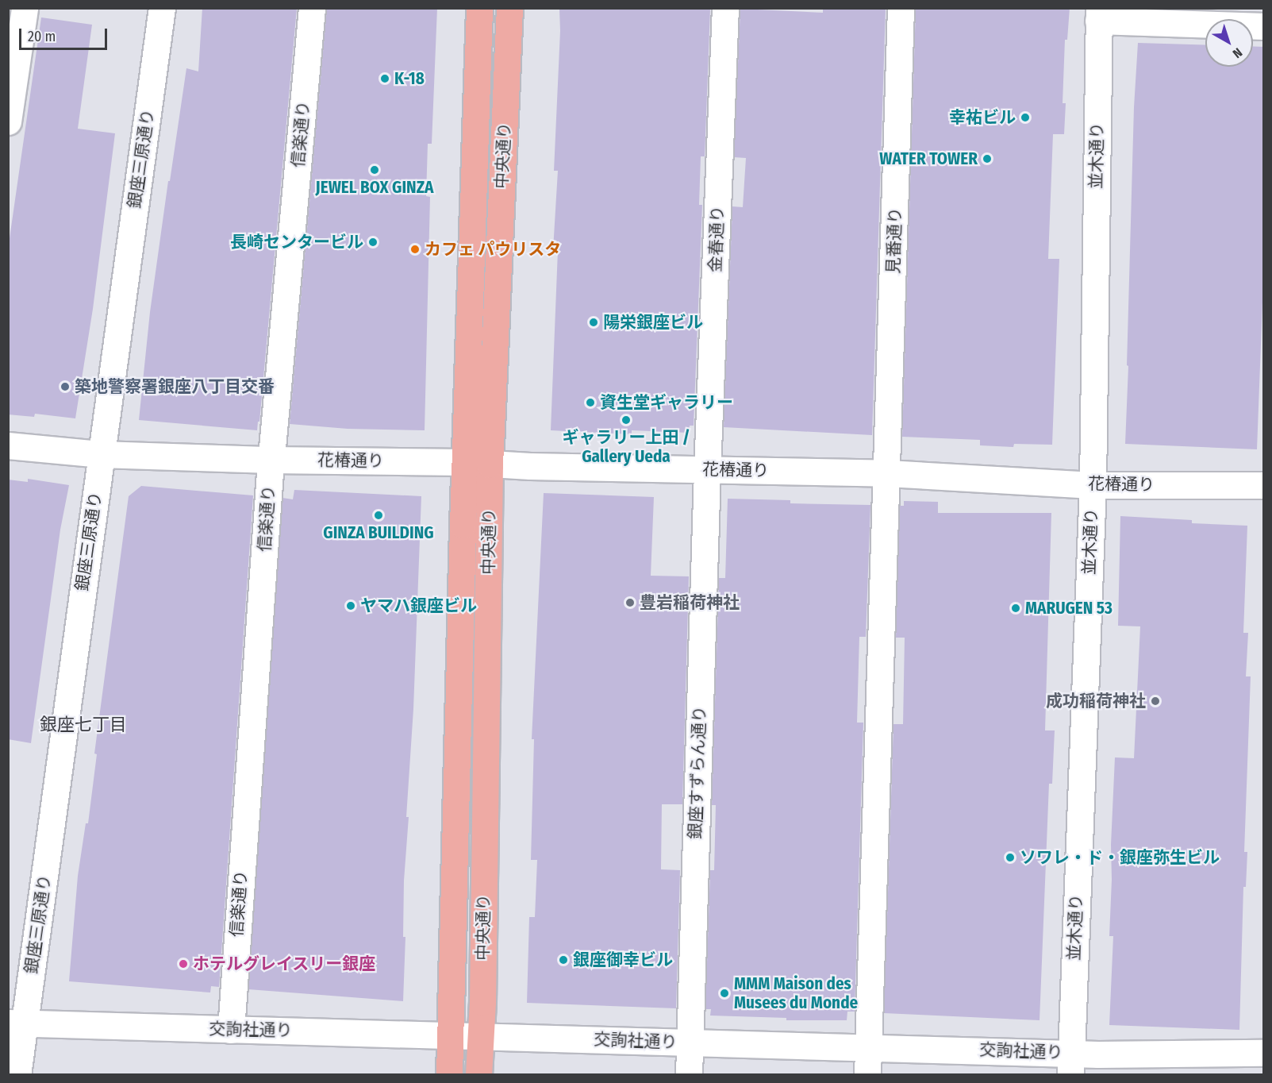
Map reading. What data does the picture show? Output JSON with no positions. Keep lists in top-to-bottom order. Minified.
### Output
{"streets":{"highway":["中央通り"],"street":["信楽通り","並木通り","銀座三原通り","金春通り","見番通り","花椿通り","銀座すずらん通り","交詢社通り"]},"crossings":[["信楽通り","花椿通り"],["信楽通り","交詢社通り"],["中央通り","花椿通り"],["中央通り","交詢社通り"],["並木通り","花椿通り"],["並木通り","交詢社通り"],["銀座三原通り","花椿通り"],["銀座三原通り","交詢社通り"],["金春通り","花椿通り"],["金春通り","銀座すずらん通り"],["見番通り","花椿通り"],["見番通り","交詢社通り"],["花椿通り","銀座すずらん通り"],["銀座すずらん通り","交詢社通り"]],"districts":["銀座七丁目"],"places":["K-18","幸祐ビル","WATER TOWER","JEWEL BOX GINZA","長崎センタービル","カフェ パウリスタ","陽栄銀座ビル","築地警察署銀座八丁目交番","資生堂ギャラリー","ギャラリー上田 / Gallery Ueda","GINZA BUILDING","豊岩稲荷神社","ヤマハ銀座ビル","MARUGEN 53","成功稲荷神社","ソワレ・ド・銀座弥生ビル","銀座御幸ビル","ホテルグレイスリー銀座","MMM Maison des Musees du Monde"],"scale_bar":"20 m","north":"bottom right"}
